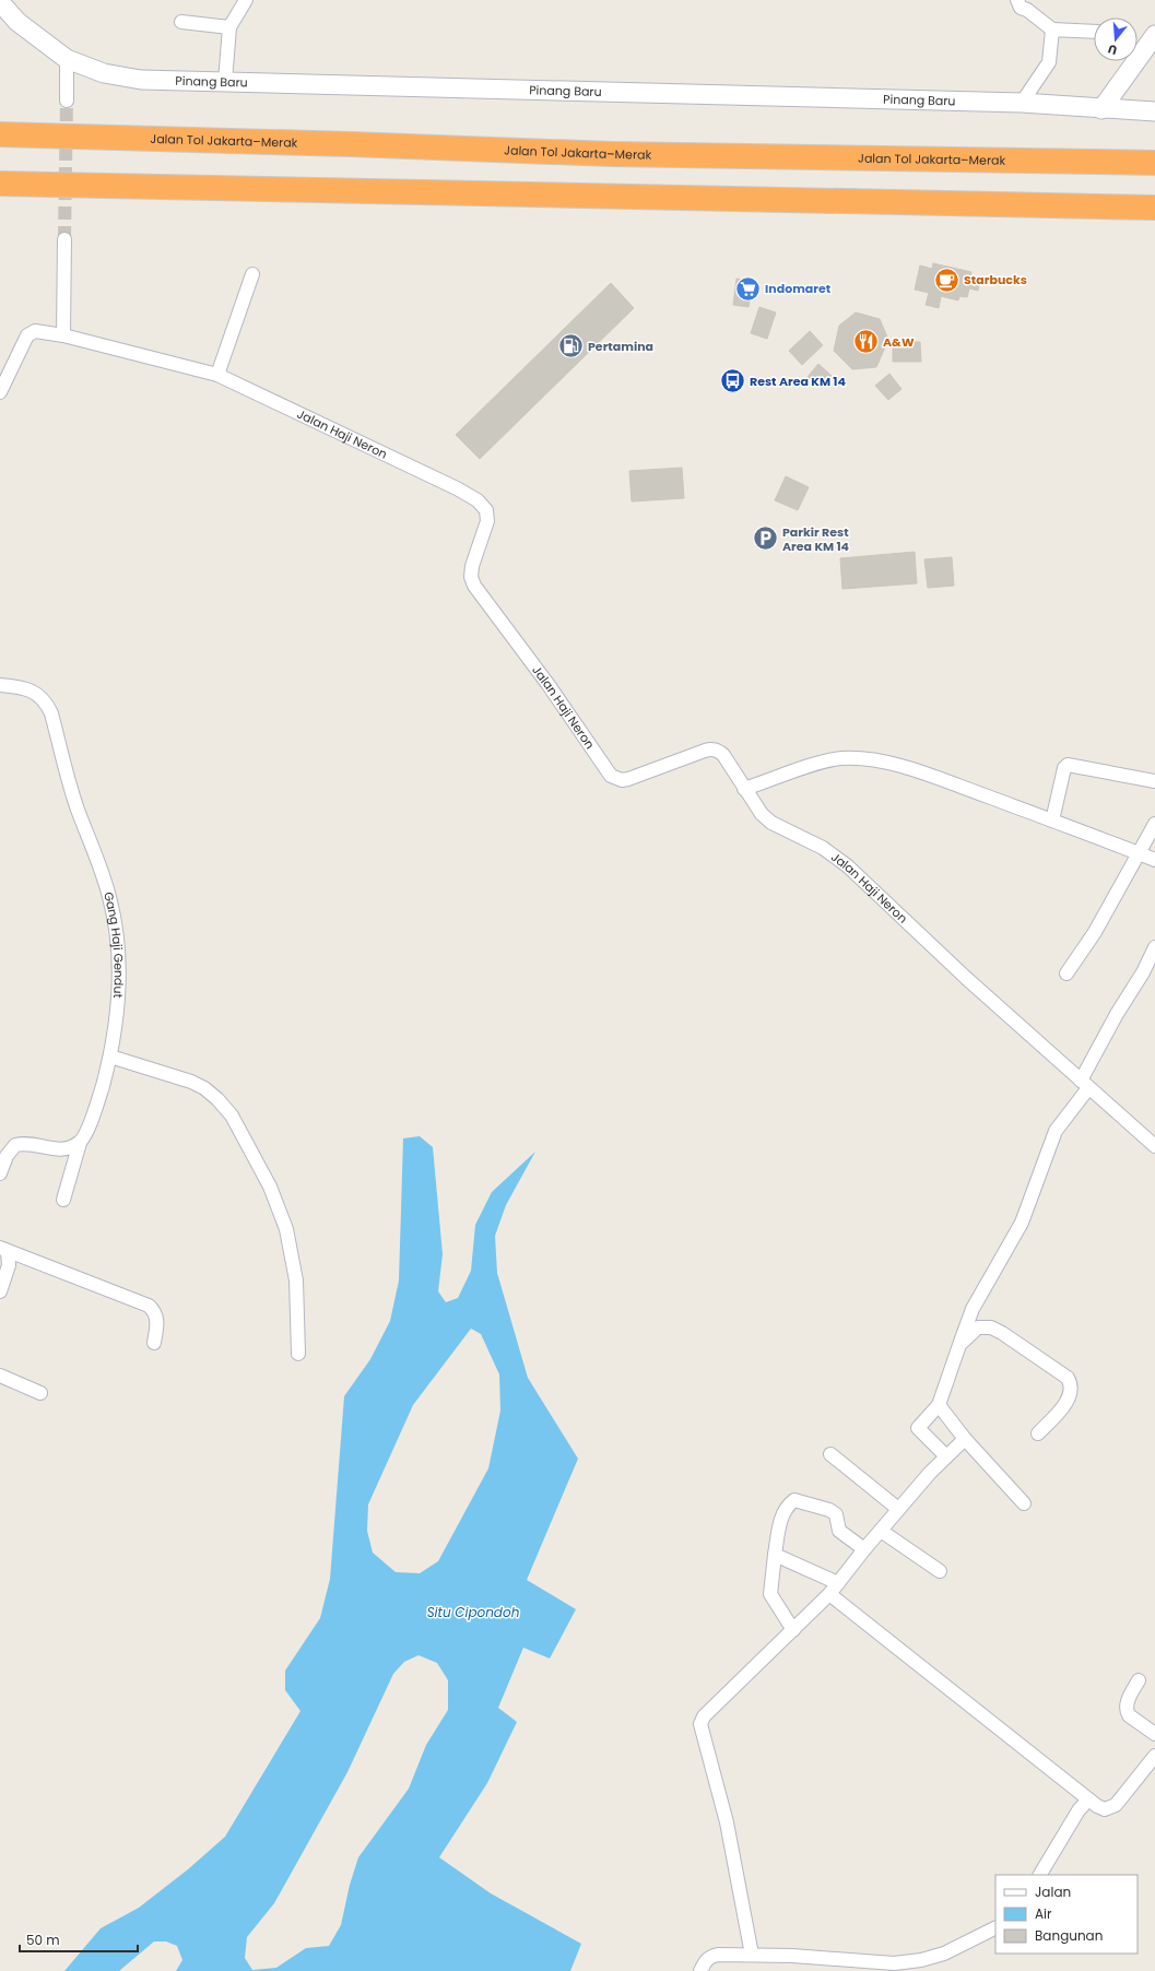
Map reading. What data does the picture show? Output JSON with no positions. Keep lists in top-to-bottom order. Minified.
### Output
{"streets":{"highway":["Jalan Tol Jakarta–Merak"],"main road":["Pinang Baru"],"street":["Jalan Haji Neron","Gang Haji Gendut"]},"water":["Situ Cipondoh"],"places":{"cafe":["Starbucks"],"supermarket":["Indomaret"],"restaurant":["A&W"],"fuel station":["Pertamina"],"bus stop":["Rest Area KM 14"],"parking":["Parkir Rest Area KM 14"]},"legend":["Jalan","Air","Bangunan"],"scale_bar":"50 m","north":"bottom"}
